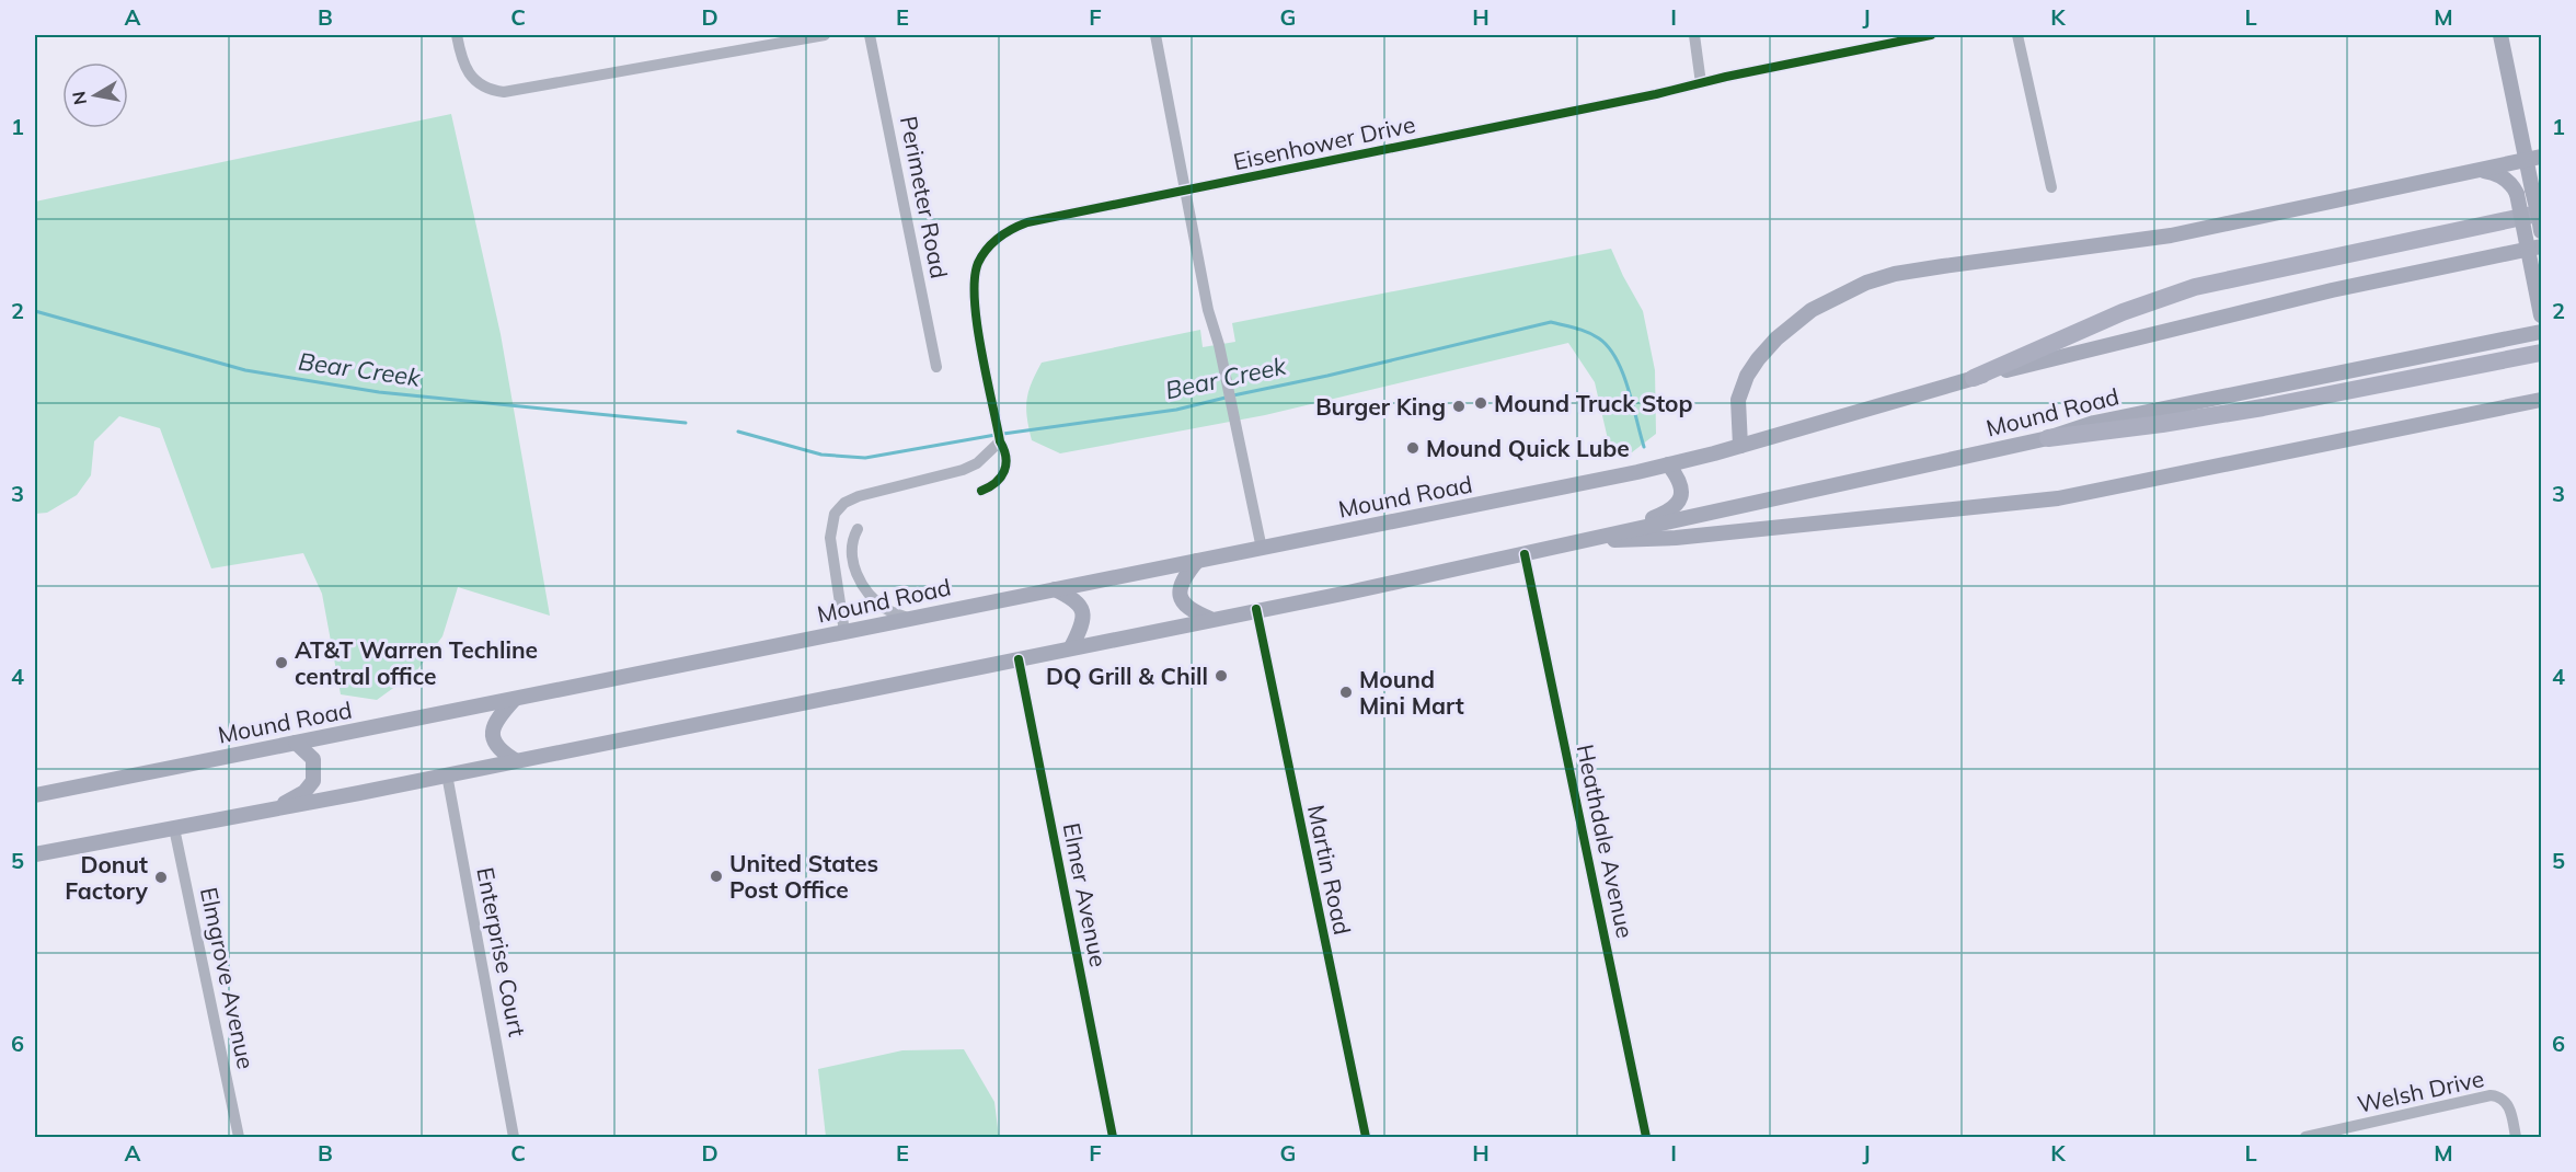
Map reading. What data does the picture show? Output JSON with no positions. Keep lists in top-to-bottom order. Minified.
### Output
{"streets":{"main road":["Mound Road"],"street":["Eisenhower Drive","Perimeter Road","Heathdale Avenue","Martin Road","Elmer Avenue","Enterprise Court","Elmgrove Avenue","Welsh Drive"]},"crossings":[["Mound Road","Heathdale Avenue"],["Mound Road","Martin Road"],["Mound Road","Elmer Avenue"],["Mound Road","Enterprise Court"],["Mound Road","Elmgrove Avenue"]],"water":["Bear Creek"],"places":["Mound Truck Stop","Burger King","Mound Quick Lube","AT&T Warren Techline central office","DQ Grill & Chill","Mound Mini Mart","United States Post Office","Donut Factory"],"north":"left","grid":{"columns":["A","B","C","D","E","F","G","H","I","J","K","L","M"],"rows":["1","2","3","4","5","6"]}}
